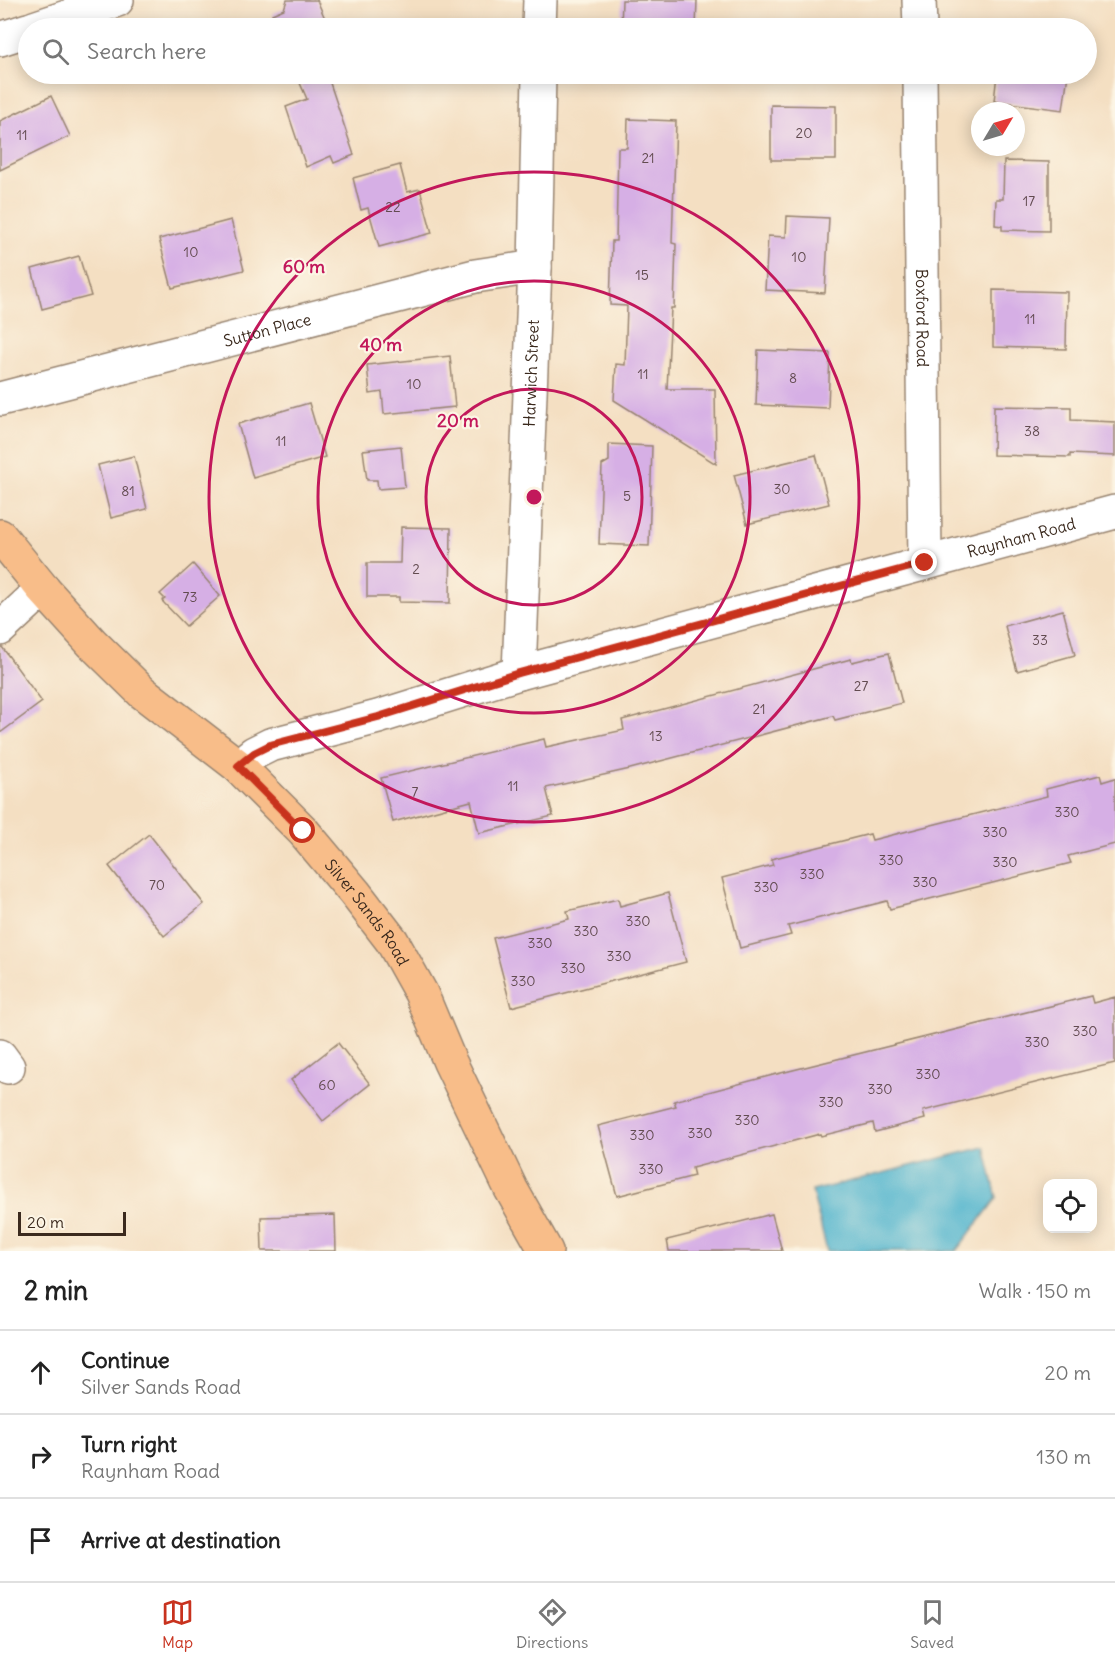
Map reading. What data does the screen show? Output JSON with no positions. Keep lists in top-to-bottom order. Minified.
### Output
{"streets":{"main road":["Silver Sands Road"],"street":["Boxford Road","Sutton Place","Harwich Street","Raynham Road"]},"crossings":[["Boxford Road","Raynham Road"],["Sutton Place","Harwich Street"],["Harwich Street","Raynham Road"],["Raynham Road","Silver Sands Road"]],"house_numbers":["20","11","21","17","22","10","10","15","11","11","8","10","38","11","30","81","5","2","73","33","27","21","13","11","7","330","330","330","330","330","330","70","330","330","330","330","330","330","330","330","330","330","60","330","330","330","330","330","330"],"scale_bar":"20 m","north":"top right","page":{"search":"Search here","scale":"20 m","heading":["2 min","Walk · 150 m"],"list":[["Continue","Silver Sands Road","20 m"],["Turn right","Raynham Road","130 m"],"Arrive at destination"],"nav":["Map","Directions","Saved"]},"rings":["60 m","40 m","20 m"]}
